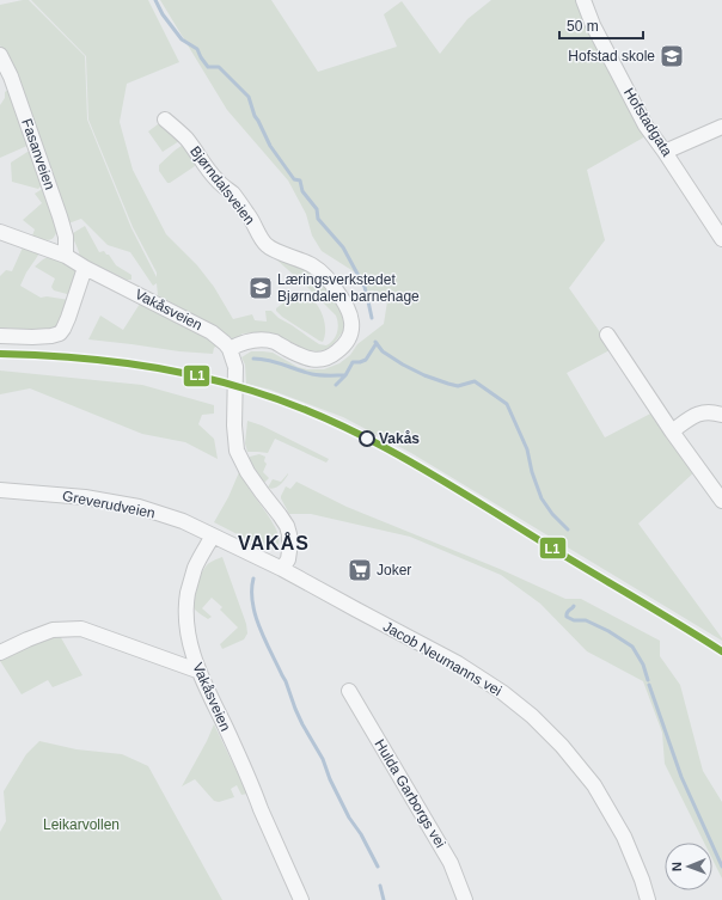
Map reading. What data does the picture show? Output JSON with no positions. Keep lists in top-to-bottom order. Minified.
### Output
{"streets":{"street":["Hofstadgata","Fasanveien","Bjørndalsveien","Vakåsveien","Greverudveien","Jacob Neumanns vei","Hulda Garborgs vei"]},"crossings":[["Fasanveien","Vakåsveien"],["Bjørndalsveien","Vakåsveien"],["Vakåsveien","Greverudveien"]],"districts":["VAKÅS"],"parks":["Leikarvollen"],"places":{"school or university":["Hofstad skole","Læringsverkstedet Bjørndalen barnehage"],"other":["Vakås"],"supermarket":["Joker"]},"lines":["transit line L1"],"scale_bar":"50 m","north":"left"}
